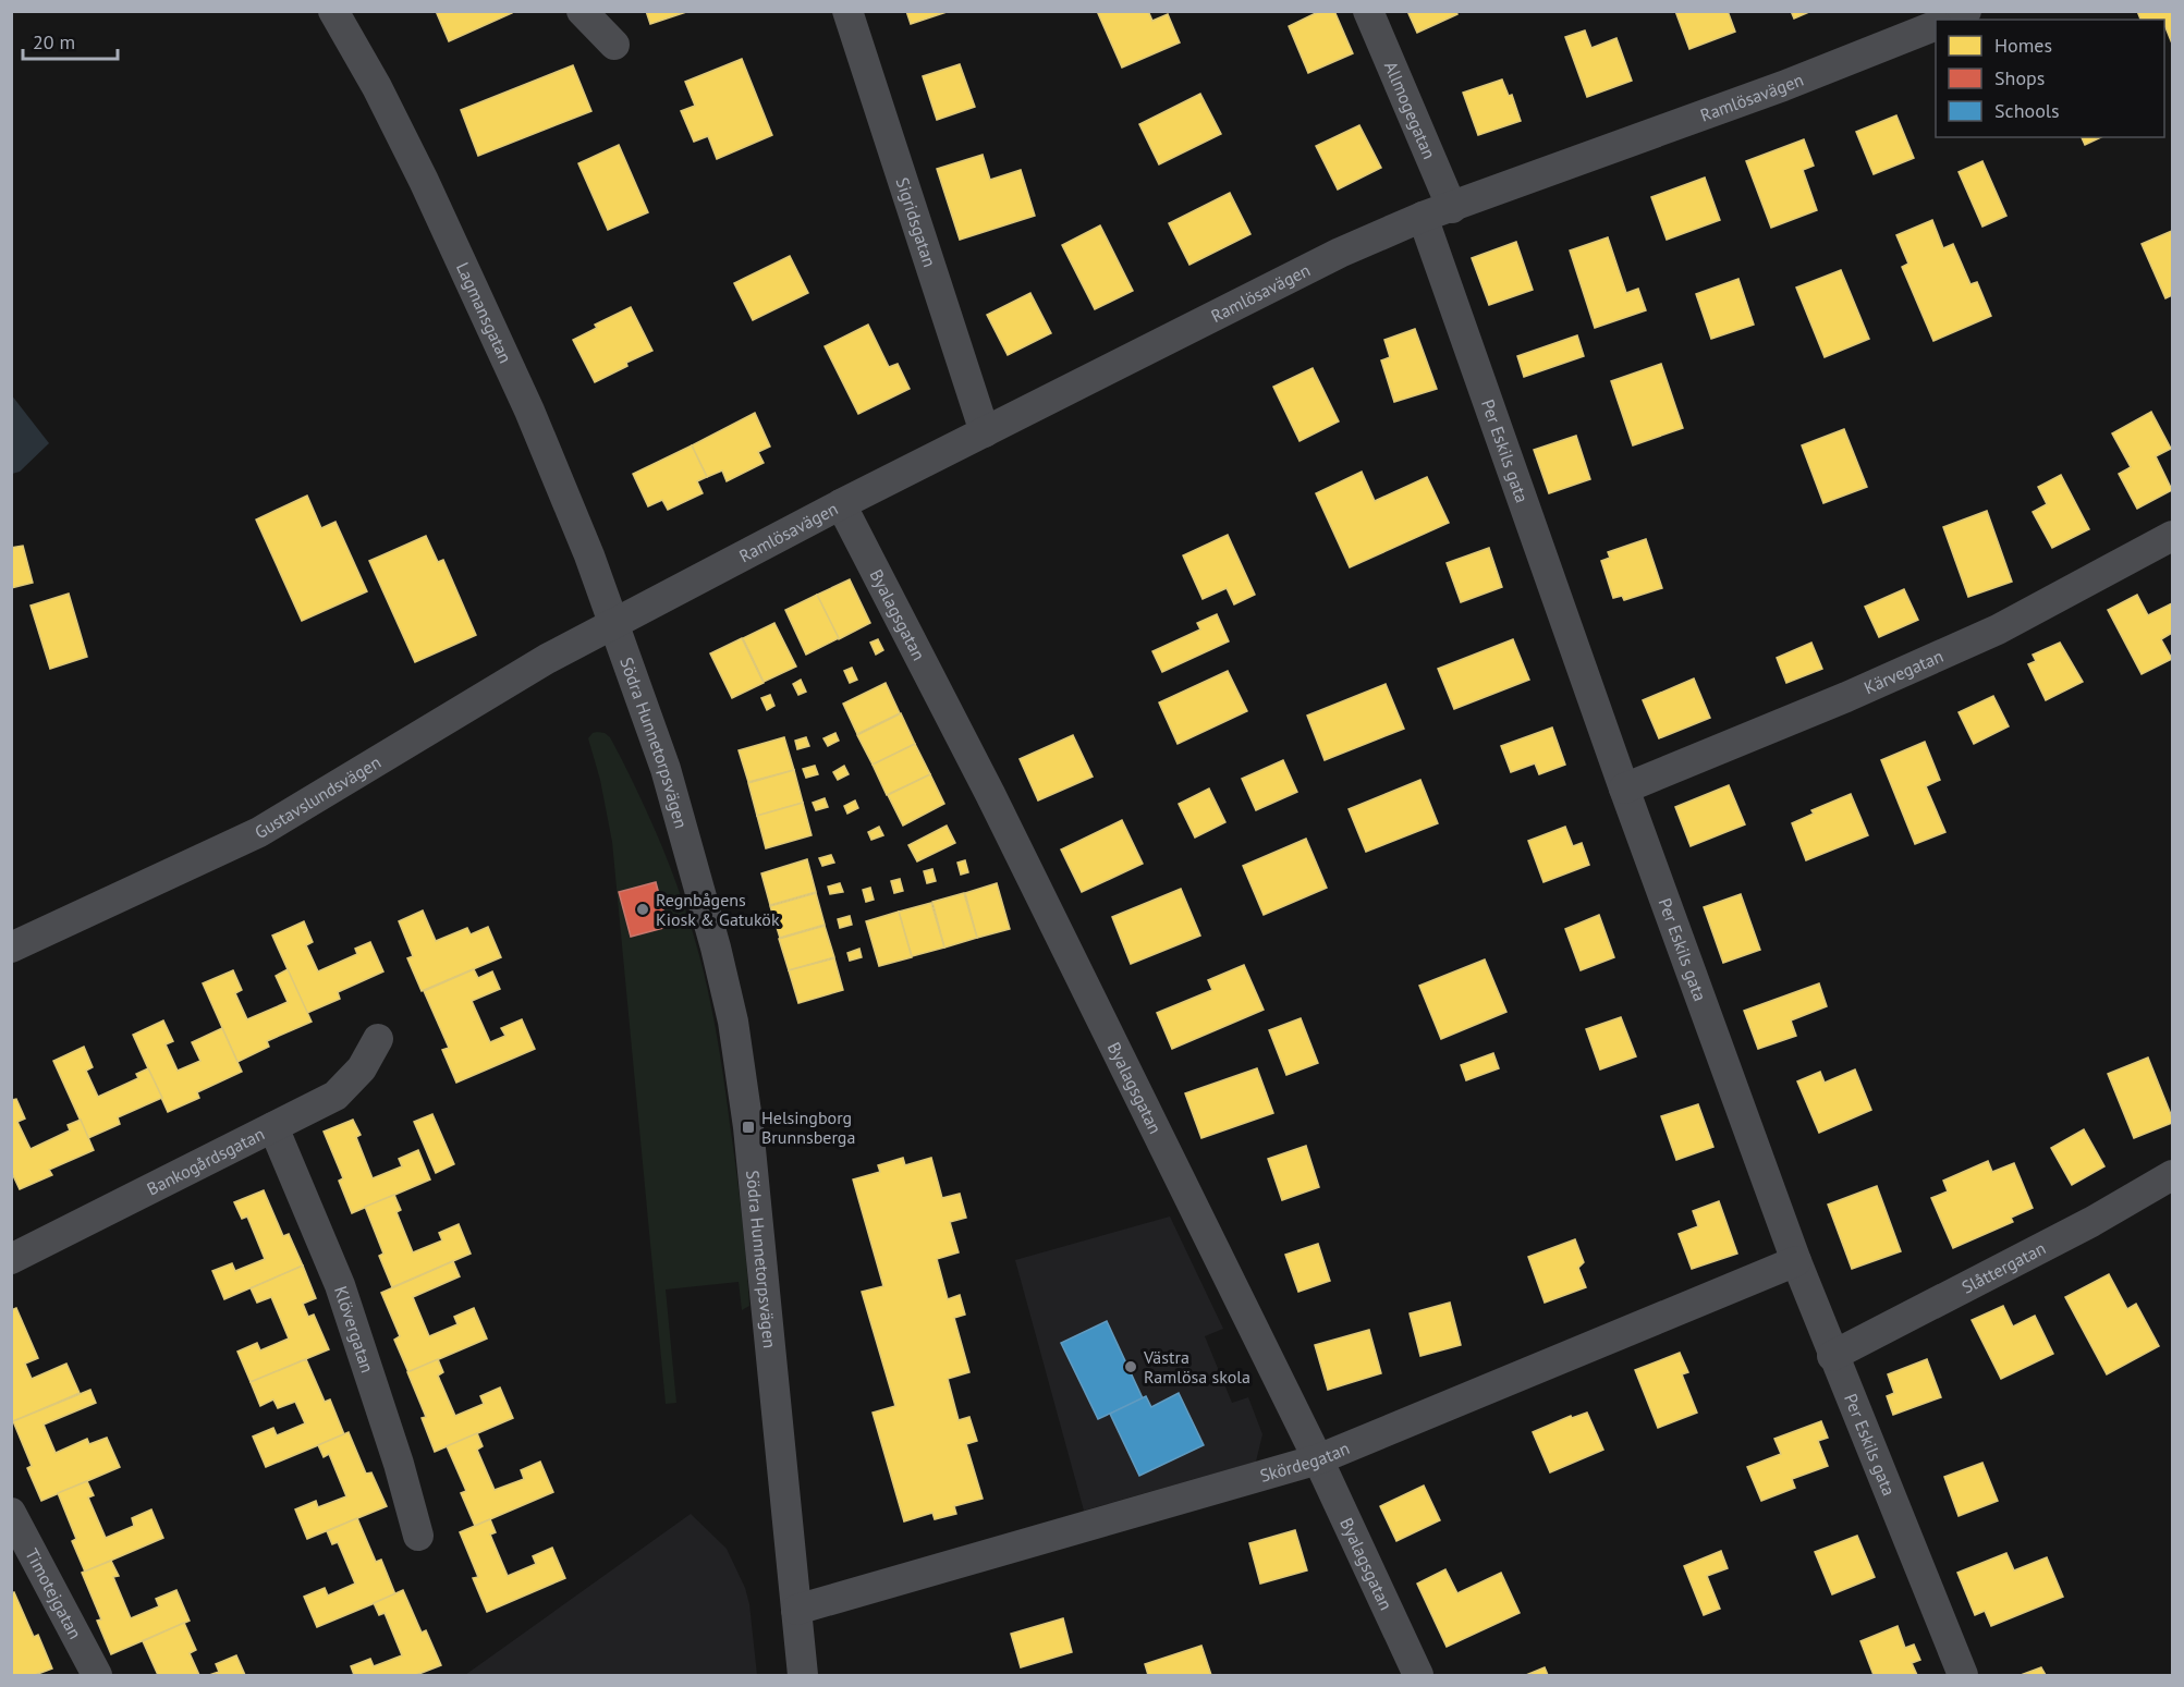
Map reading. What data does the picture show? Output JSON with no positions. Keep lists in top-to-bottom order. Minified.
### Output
{"streets":{"street":["Ramlösavägen","Allmogegatan","Sigridsgatan","Lagmansgatan","Per Eskils gata","Byalagsgatan","Kärvegatan","Södra Hunnetorpsvägen","Gustavslundsvägen","Bankogårdsgatan","Slåttergatan","Klövergatan","Skördegatan","Timotejgatan"]},"crossings":[["Ramlösavägen","Allmogegatan"],["Ramlösavägen","Sigridsgatan"],["Ramlösavägen","Lagmansgatan"],["Ramlösavägen","Per Eskils gata"],["Ramlösavägen","Byalagsgatan"],["Ramlösavägen","Södra Hunnetorpsvägen"],["Ramlösavägen","Gustavslundsvägen"],["Lagmansgatan","Södra Hunnetorpsvägen"],["Lagmansgatan","Gustavslundsvägen"],["Per Eskils gata","Kärvegatan"],["Per Eskils gata","Slåttergatan"],["Per Eskils gata","Skördegatan"],["Byalagsgatan","Skördegatan"],["Södra Hunnetorpsvägen","Gustavslundsvägen"],["Södra Hunnetorpsvägen","Skördegatan"],["Bankogårdsgatan","Klövergatan"]],"places":{"other":["Regnbågens Kiosk & Gatukök","Västra Ramlösa skola"],"transit":["Helsingborg Brunnsberga"]},"legend":["Homes","Shops","Schools"],"scale_bar":"20 m"}
